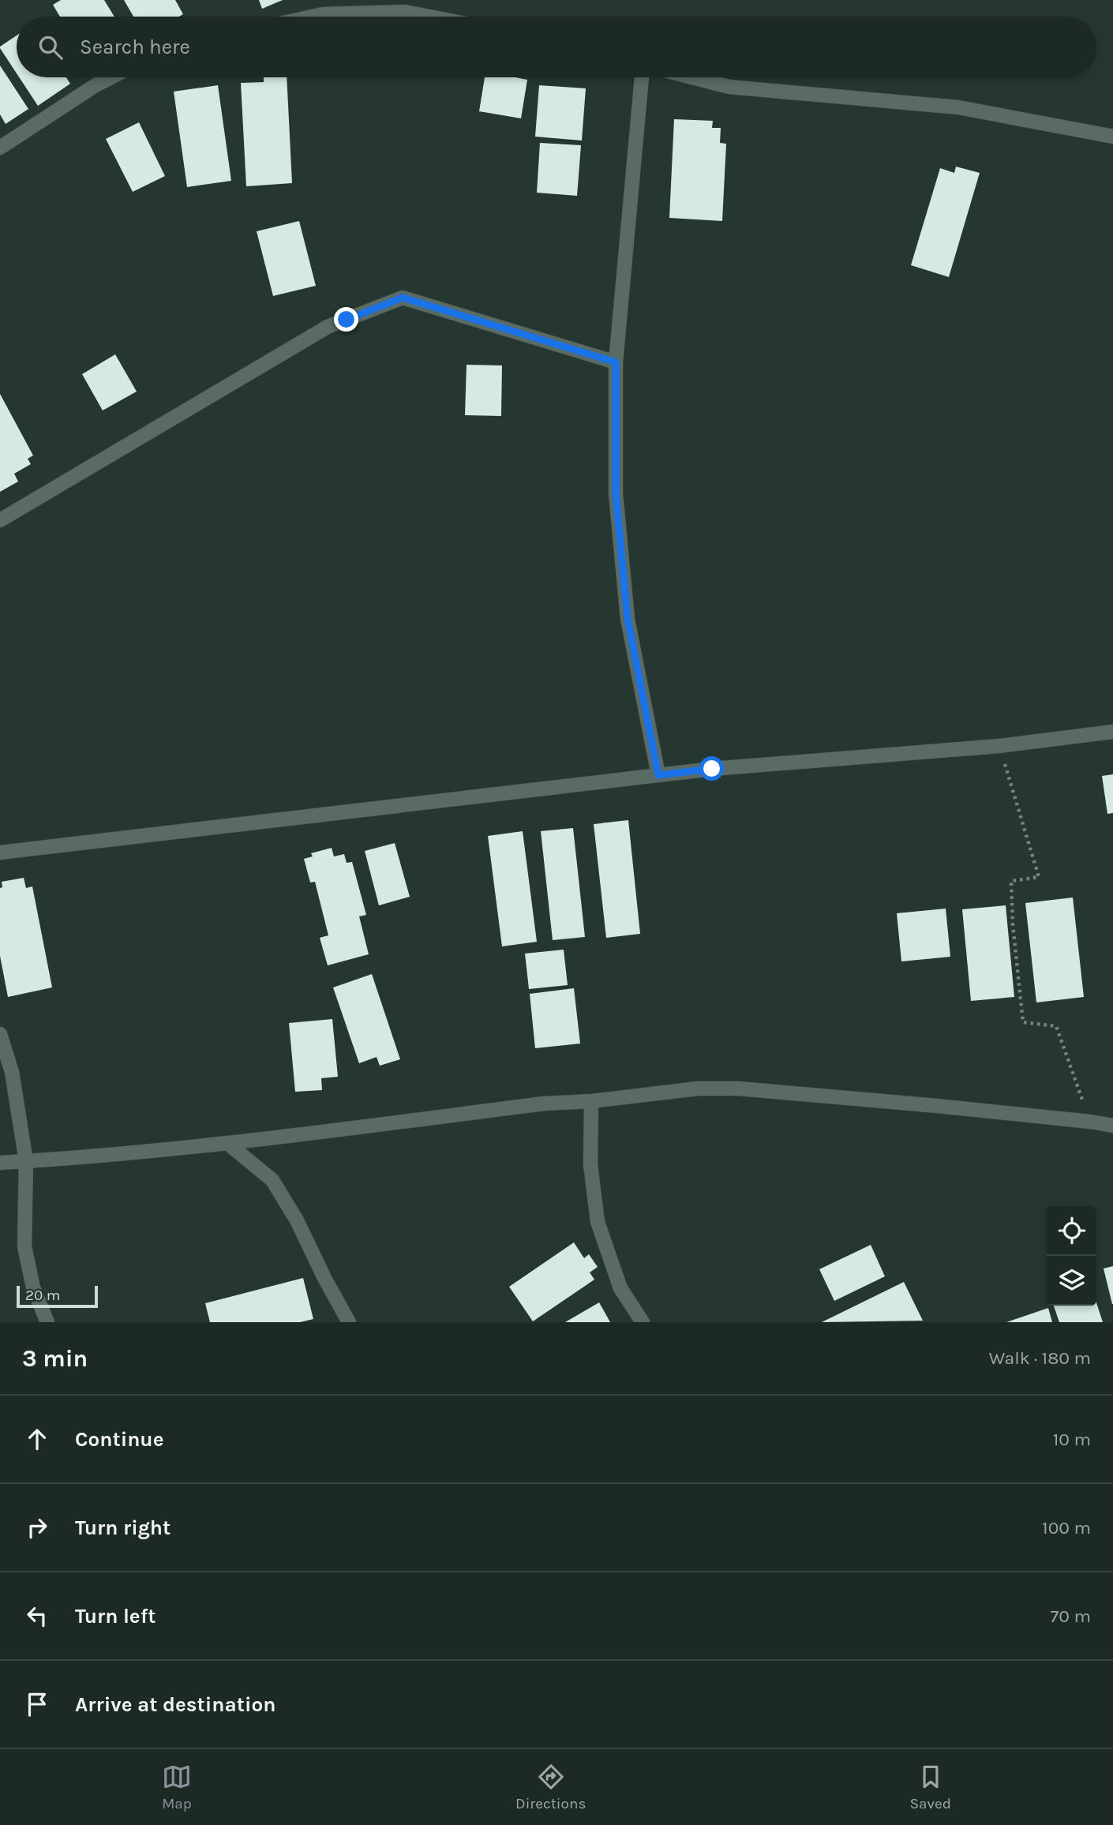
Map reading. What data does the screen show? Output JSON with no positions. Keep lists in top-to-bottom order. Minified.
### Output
{"scale_bar":"20 m","page":{"search":"Search here","scale":"20 m","heading":["3 min","Walk · 180 m"],"list":[["Continue","10 m"],["Turn right","100 m"],["Turn left","70 m"],"Arrive at destination"],"nav":["Map","Directions","Saved"]}}
